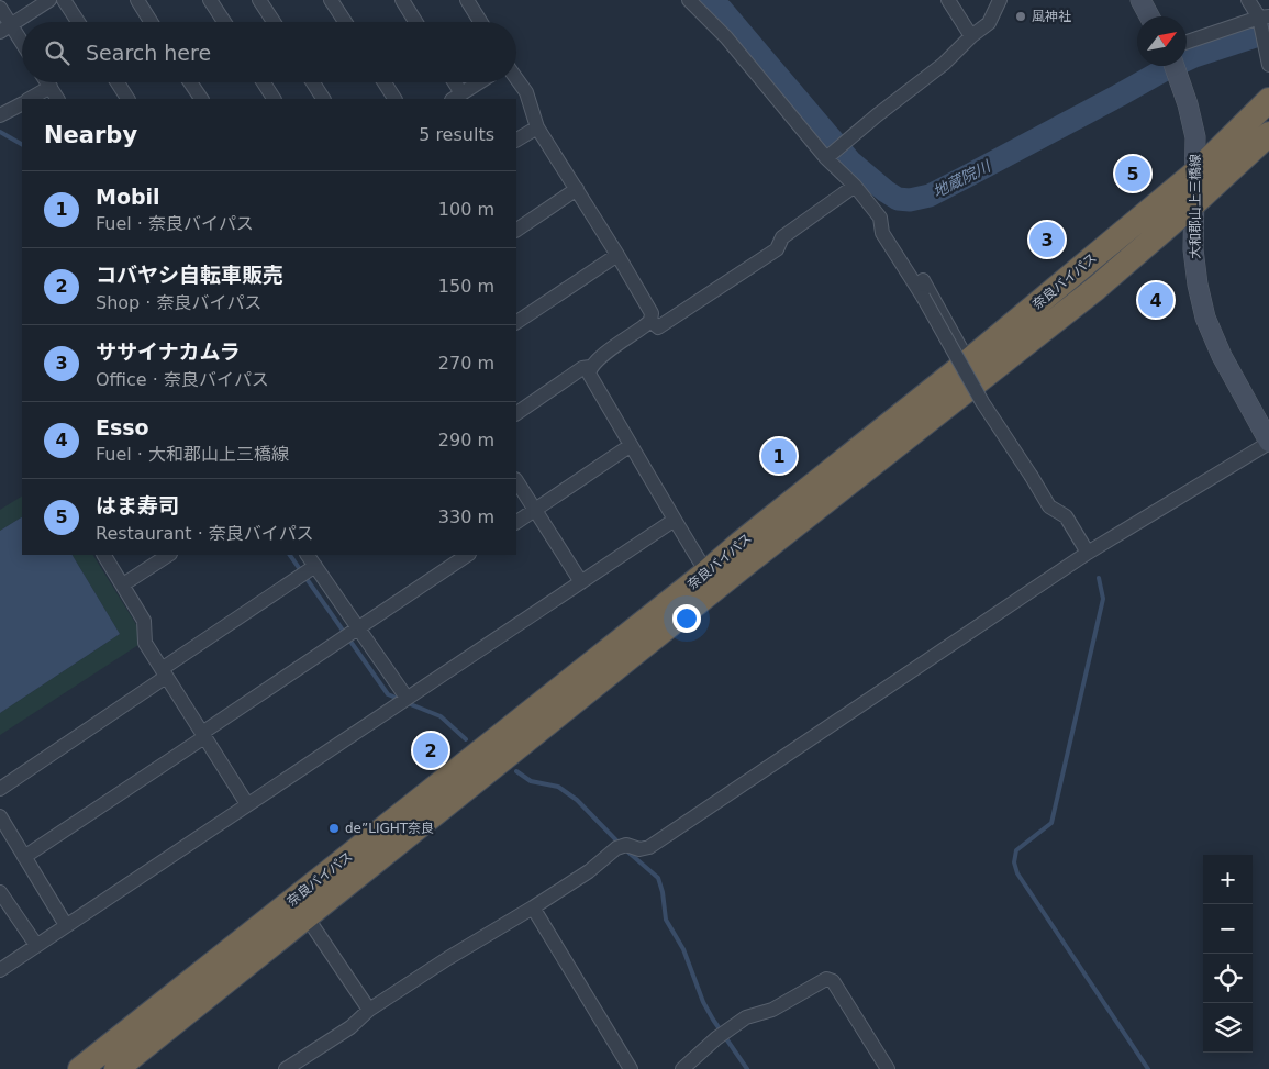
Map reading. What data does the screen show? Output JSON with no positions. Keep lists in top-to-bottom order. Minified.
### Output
{"streets":{"highway":["奈良バイパス"],"main road":["大和郡山上三橋線"]},"crossings":[["大和郡山上三橋線","奈良バイパス"]],"water":["地蔵院川"],"places":["風神社","de”LIGHT奈良"],"north":"top right","page":{"search":"Search here","heading":["Nearby","5 results"],"pins":["5","3","4","1","2"],"list":[{"mark":"1","name":"Mobil","note":"Fuel · 奈良バイパス","value":"100 m"},{"mark":"2","name":"コバヤシ自転車販売","note":"Shop · 奈良バイパス","value":"150 m"},{"mark":"3","name":"ササイナカムラ","note":"Office · 奈良バイパス","value":"270 m"},{"mark":"4","name":"Esso","note":"Fuel · 大和郡山上三橋線","value":"290 m"},{"mark":"5","name":"はま寿司","note":"Restaurant · 奈良バイパス","value":"330 m"}],"map_buttons":["+","−"]}}
